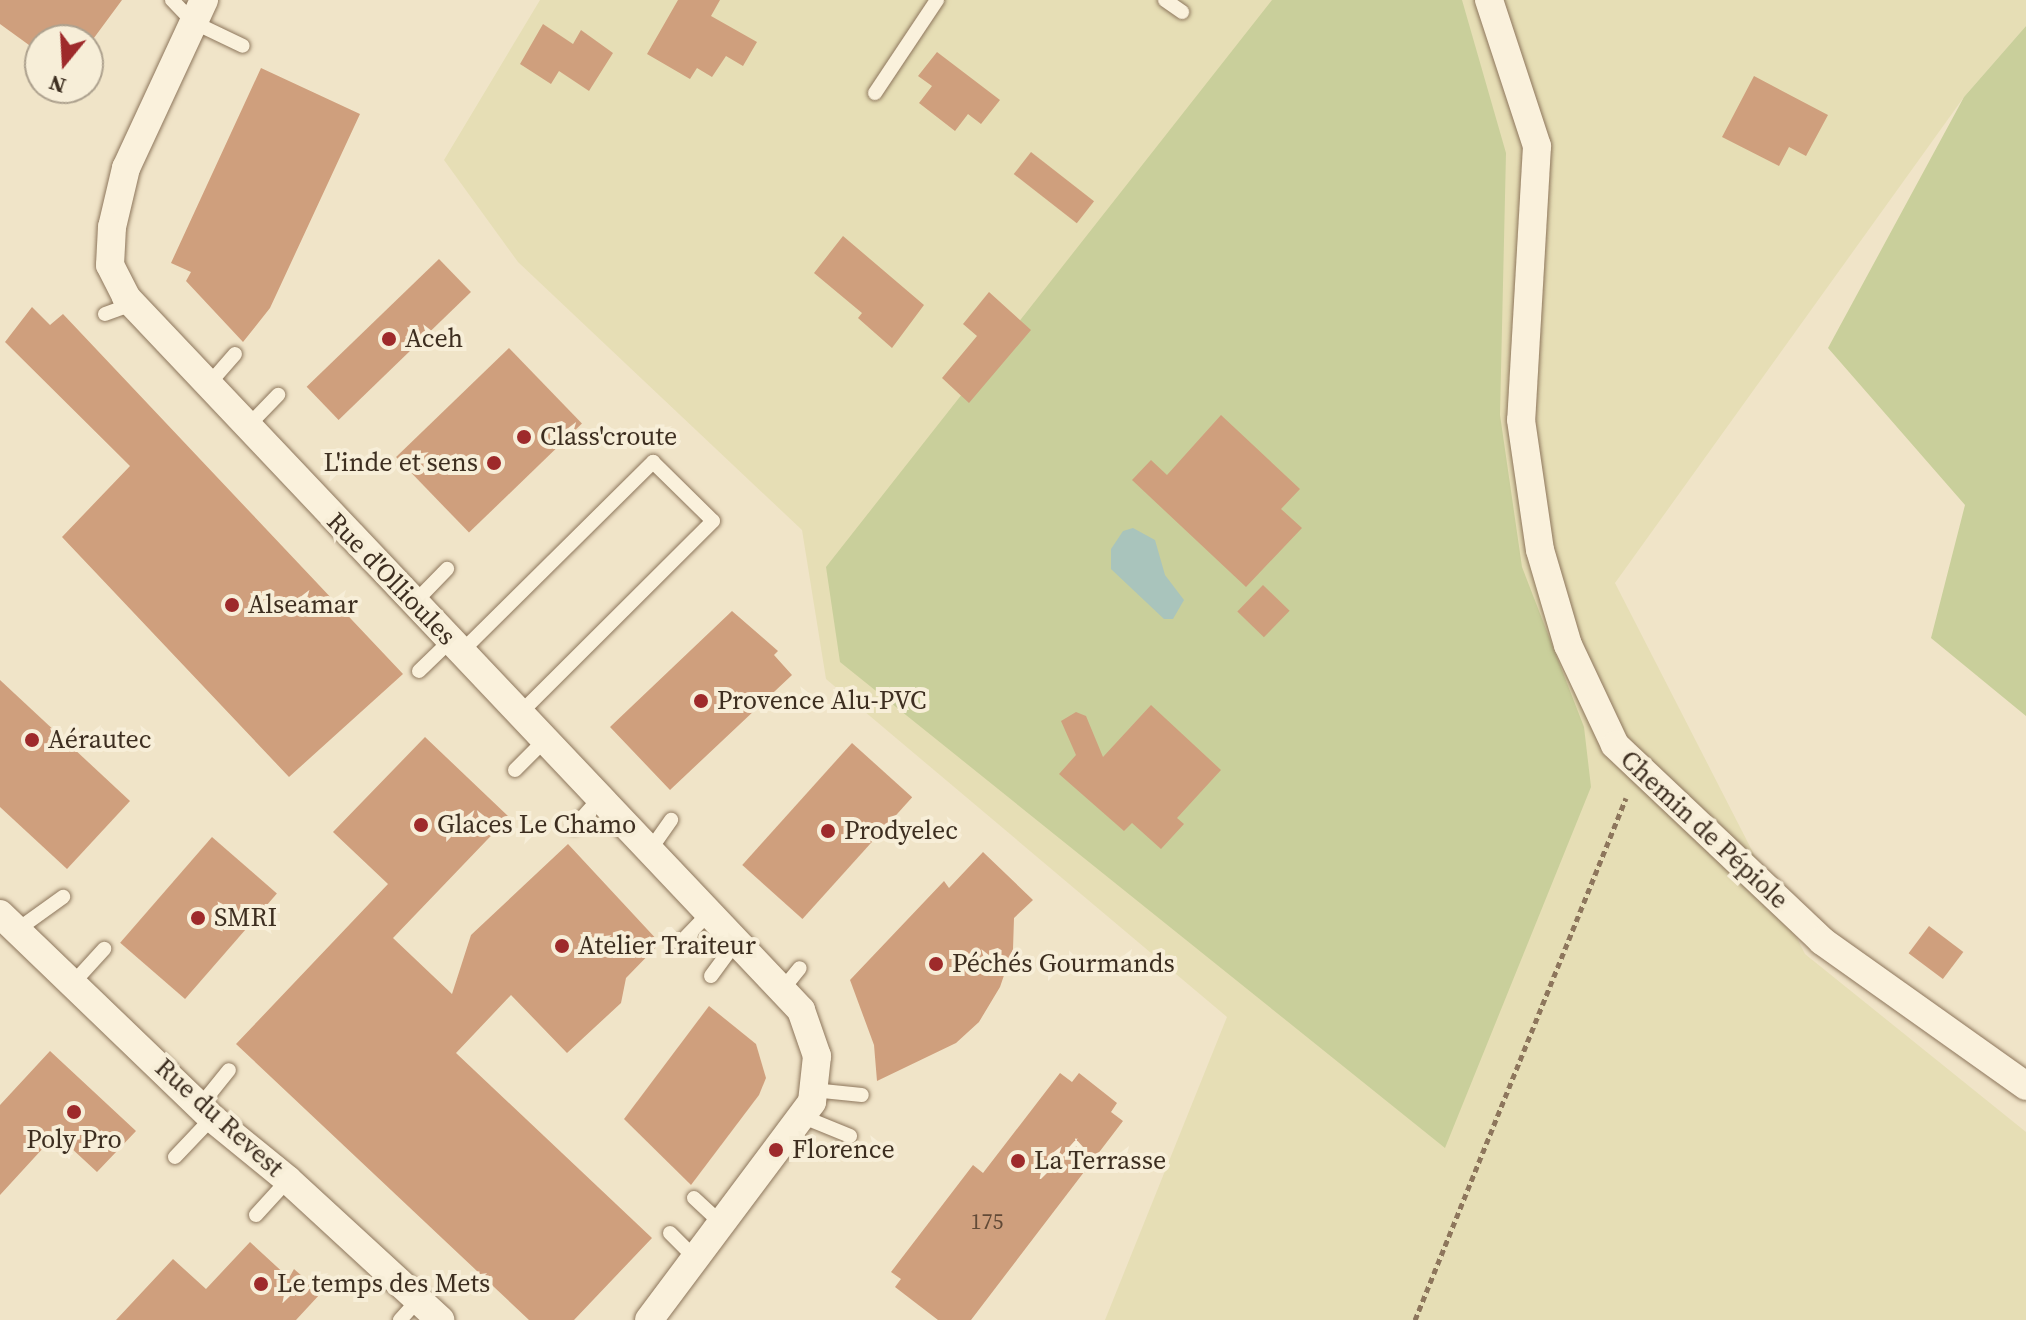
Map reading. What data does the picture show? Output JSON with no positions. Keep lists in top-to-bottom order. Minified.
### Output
{"streets":{"street":["Rue d'Ollioules","Chemin de Pépiole","Rue du Revest"]},"places":["Aceh","Class'croute","L'inde et sens","Alseamar","Provence Alu-PVC","Aérautec","Glaces Le Chamo","Prodyelec","SMRI","Atelier Traiteur","Péchés Gourmands","Poly Pro","Florence","La Terrasse","Le temps des Mets"],"house_numbers":["175"],"north":"bottom"}
